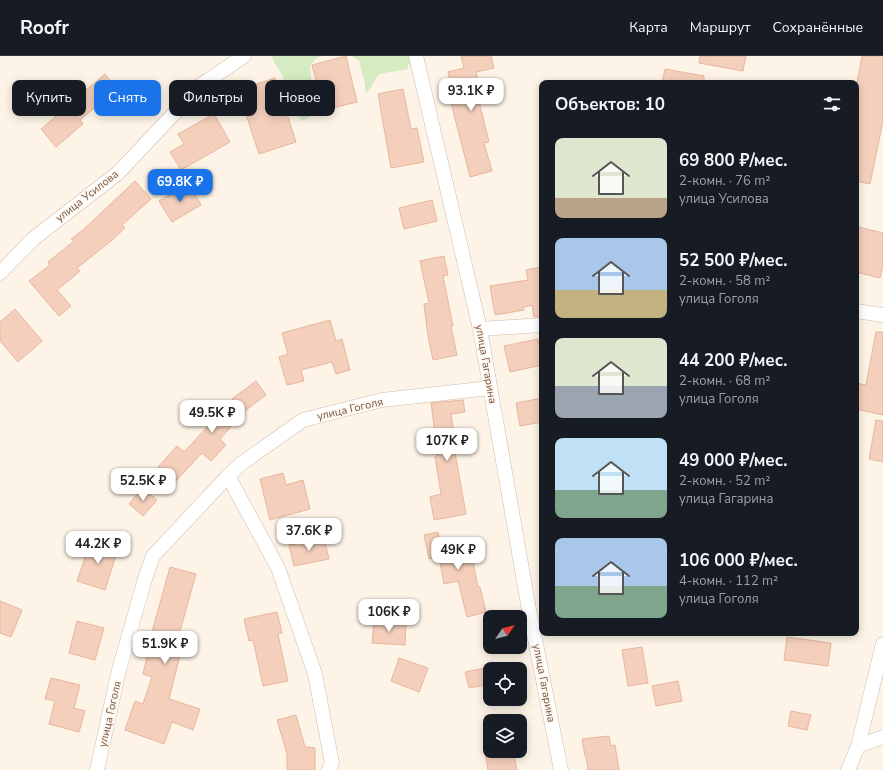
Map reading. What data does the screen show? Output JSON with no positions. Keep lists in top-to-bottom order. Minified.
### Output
{"streets":{"street":["улица Усилова","улица Гагарина","улица Гоголя"]},"crossings":[["улица Гагарина","улица Гоголя"]],"north":"top right","page":{"header":"Roofr","nav":["Карта","Маршрут","Сохранённые"],"price":["93.1K ₽","69.8K ₽","49.5K ₽","107K ₽","52.5K ₽","37.6K ₽","44.2K ₽","49K ₽","106K ₽","51.9K ₽"],"chip":["Купить","Снять","Фильтры","Новое"],"heading":"Объектов: 10","list":[{"name":"69 800 ₽/мес.","note":"2-комн. · 76 m² · улица Усилова"},{"name":"52 500 ₽/мес.","note":"2-комн. · 58 m² · улица Гоголя"},{"name":"44 200 ₽/мес.","note":"2-комн. · 68 m² · улица Гоголя"},{"name":"49 000 ₽/мес.","note":"2-комн. · 52 m² · улица Гагарина"},{"name":"106 000 ₽/мес.","note":"4-комн. · 112 m² · улица Гоголя"}]}}
